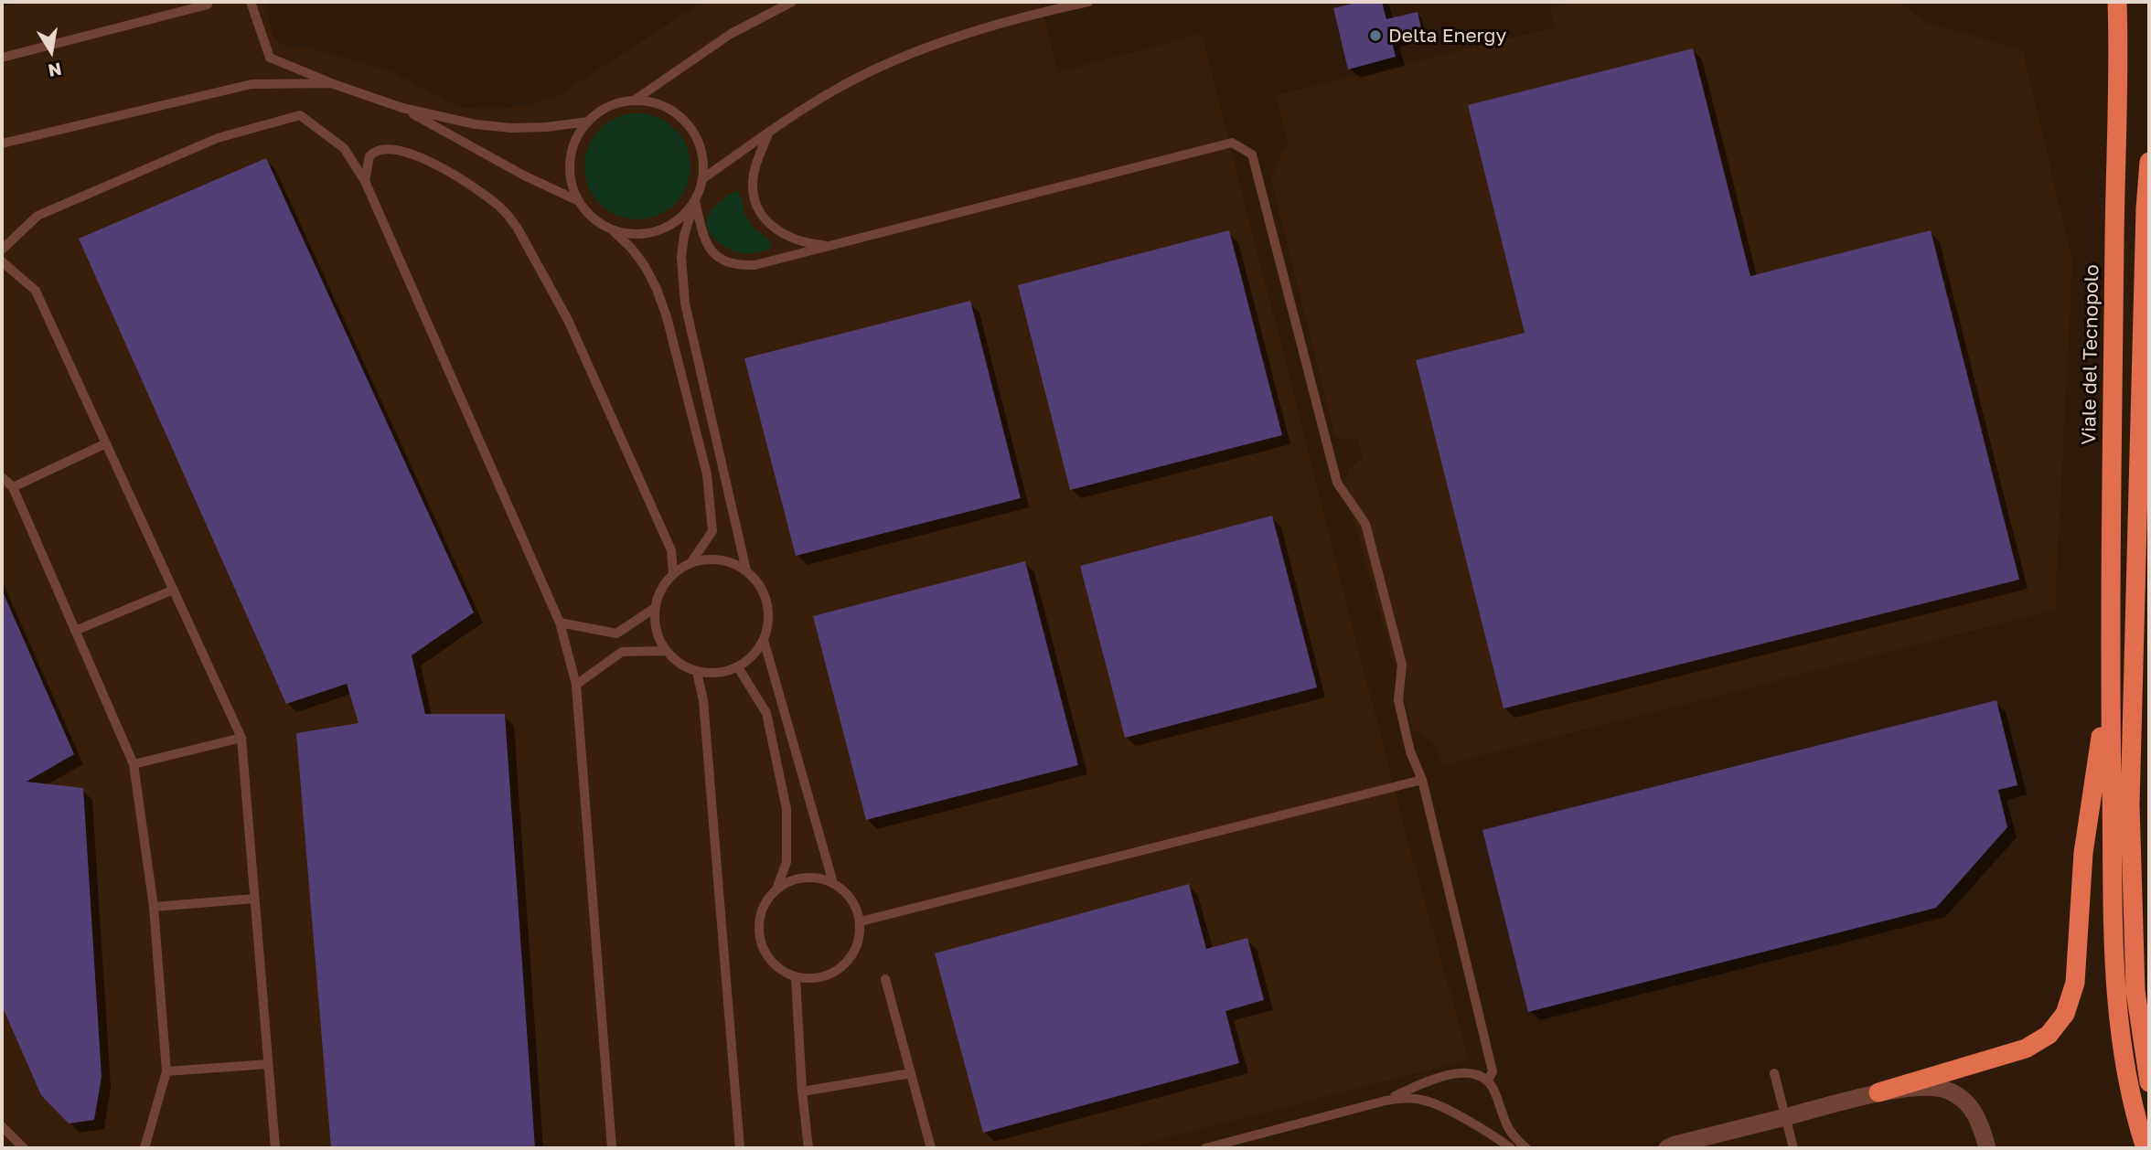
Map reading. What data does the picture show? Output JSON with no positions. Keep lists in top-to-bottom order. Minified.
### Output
{"streets":{"highway":["Viale del Tecnopolo"]},"places":["Delta Energy"],"north":"bottom"}
